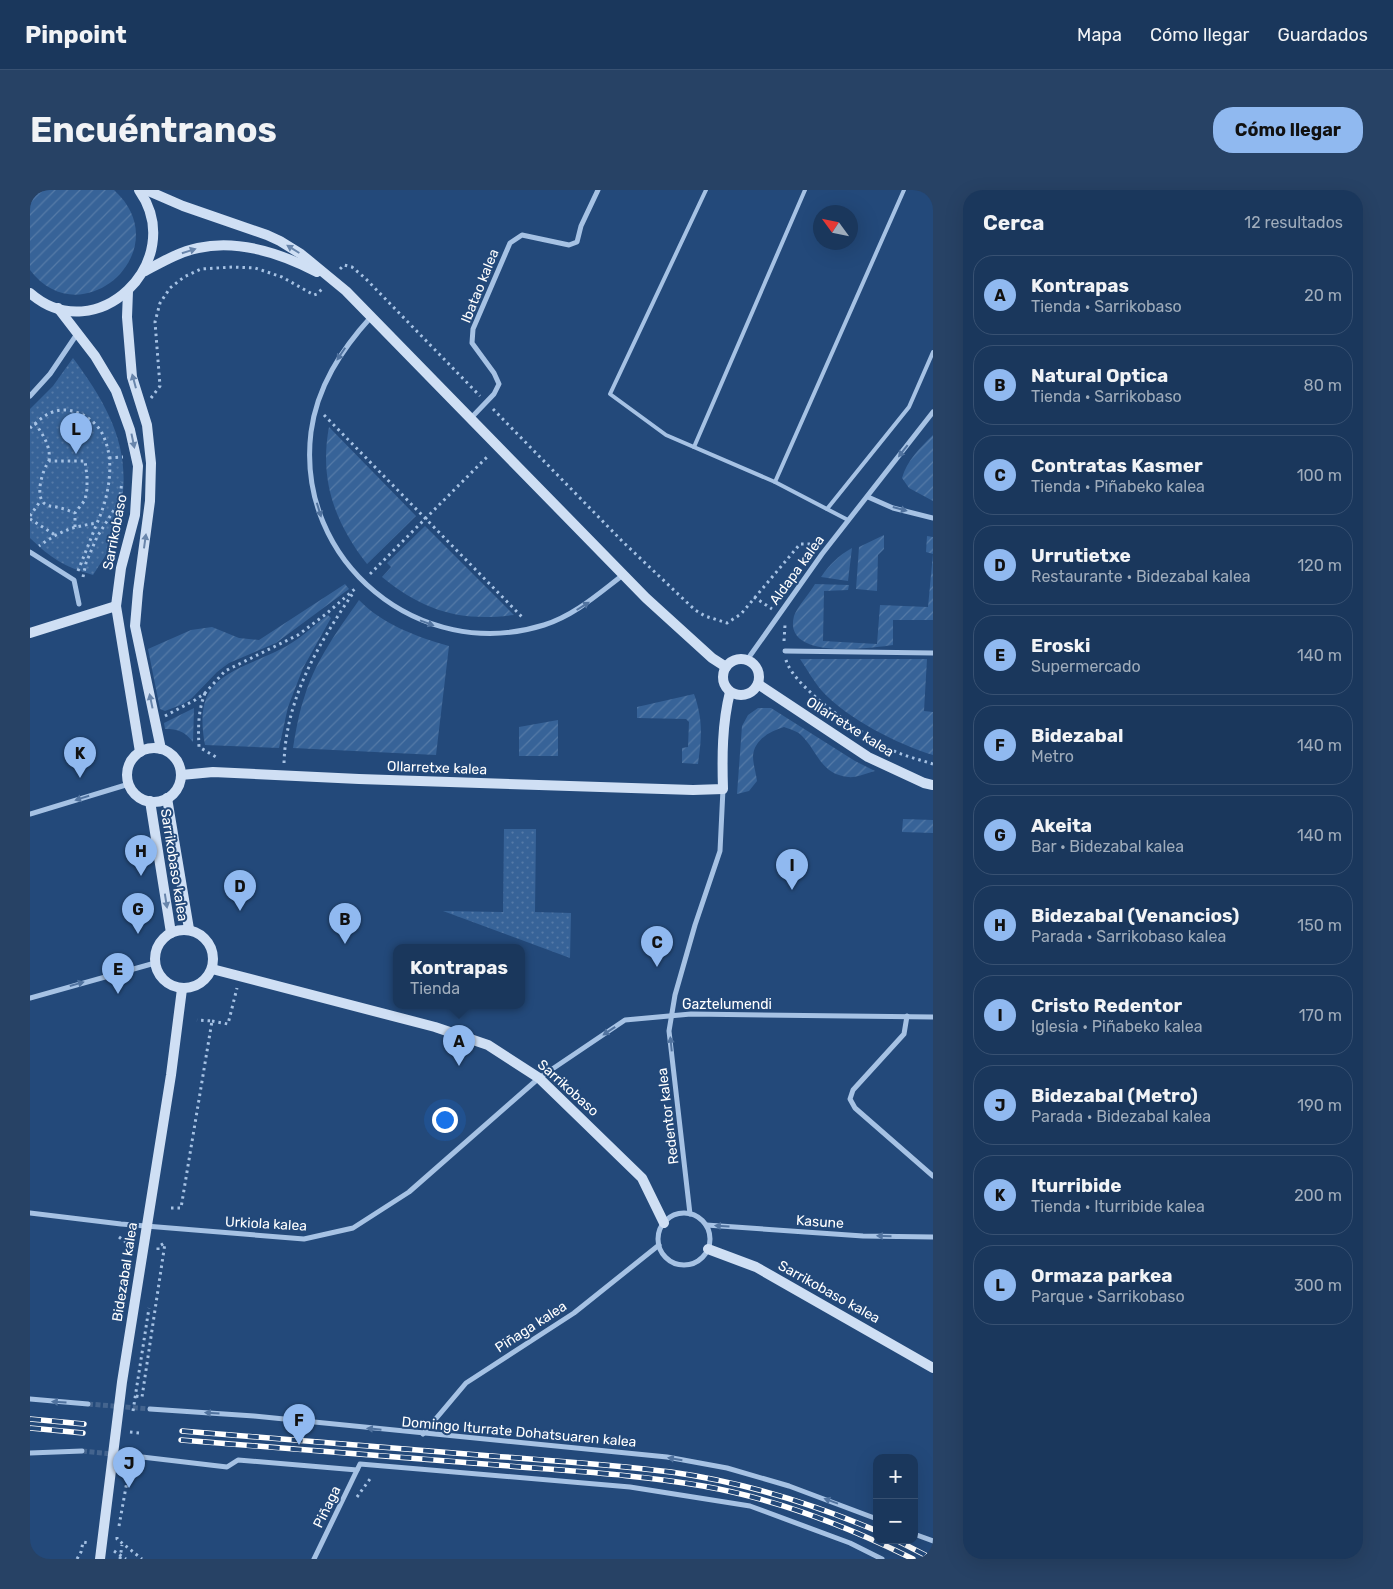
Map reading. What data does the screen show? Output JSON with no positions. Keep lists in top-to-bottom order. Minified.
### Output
{"streets":{"street":["Ibatao kalea","Sarrikobaso","Aldapa kalea","Ollarretxe kalea","Sarrikobaso kalea","Gaztelumendi","Redentor kalea","Kasune","Urkiola kalea","Bidezabal kalea","Piñaga kalea","Domingo Iturrate Dohatsuaren kalea","Piñaga"]},"crossings":[["Sarrikobaso","Ollarretxe kalea"],["Sarrikobaso","Sarrikobaso kalea"],["Sarrikobaso","Gaztelumendi"],["Sarrikobaso","Redentor kalea"],["Sarrikobaso","Kasune"],["Sarrikobaso","Urkiola kalea"],["Sarrikobaso","Bidezabal kalea"],["Sarrikobaso","Piñaga kalea"],["Aldapa kalea","Ollarretxe kalea"],["Ollarretxe kalea","Sarrikobaso kalea"],["Ollarretxe kalea","Redentor kalea"],["Sarrikobaso kalea","Redentor kalea"],["Sarrikobaso kalea","Kasune"],["Sarrikobaso kalea","Bidezabal kalea"],["Sarrikobaso kalea","Piñaga kalea"],["Gaztelumendi","Redentor kalea"],["Gaztelumendi","Urkiola kalea"],["Redentor kalea","Kasune"],["Redentor kalea","Piñaga kalea"],["Kasune","Piñaga kalea"],["Urkiola kalea","Bidezabal kalea"],["Piñaga kalea","Domingo Iturrate Dohatsuaren kalea"]],"one_way":["Gaztelumendi","Redentor kalea","Kasune","Domingo Iturrate Dohatsuaren kalea"],"north":"top left","page":{"header":"Pinpoint","nav":["Mapa","Cómo llegar","Guardados"],"buttons":"Cómo llegar","title":"Encuéntranos","heading":["Cerca","12 resultados"],"list":[{"mark":"A","name":"Kontrapas","note":"Tienda · Sarrikobaso","value":"20 m"},{"mark":"B","name":"Natural Optica","note":"Tienda · Sarrikobaso","value":"80 m"},{"mark":"C","name":"Contratas Kasmer","note":"Tienda · Piñabeko kalea","value":"100 m"},{"mark":"D","name":"Urrutietxe","note":"Restaurante · Bidezabal kalea","value":"120 m"},{"mark":"E","name":"Eroski","note":"Supermercado","value":"140 m"},{"mark":"F","name":"Bidezabal","note":"Metro","value":"140 m"},{"mark":"G","name":"Akeita","note":"Bar · Bidezabal kalea","value":"140 m"},{"mark":"H","name":"Bidezabal (Venancios)","note":"Parada · Sarrikobaso kalea","value":"150 m"},{"mark":"I","name":"Cristo Redentor","note":"Iglesia · Piñabeko kalea","value":"170 m"},{"mark":"J","name":"Bidezabal (Metro)","note":"Parada · Bidezabal kalea","value":"190 m"},{"mark":"K","name":"Iturribide","note":"Tienda · Iturribide kalea","value":"200 m"},{"mark":"L","name":"Ormaza parkea","note":"Parque · Sarrikobaso","value":"300 m"}],"pins":["L","K","H","I","D","G","B","C","E","A","F","J"],"popup":["Kontrapas","Tienda"],"map_buttons":["+","−"]}}
